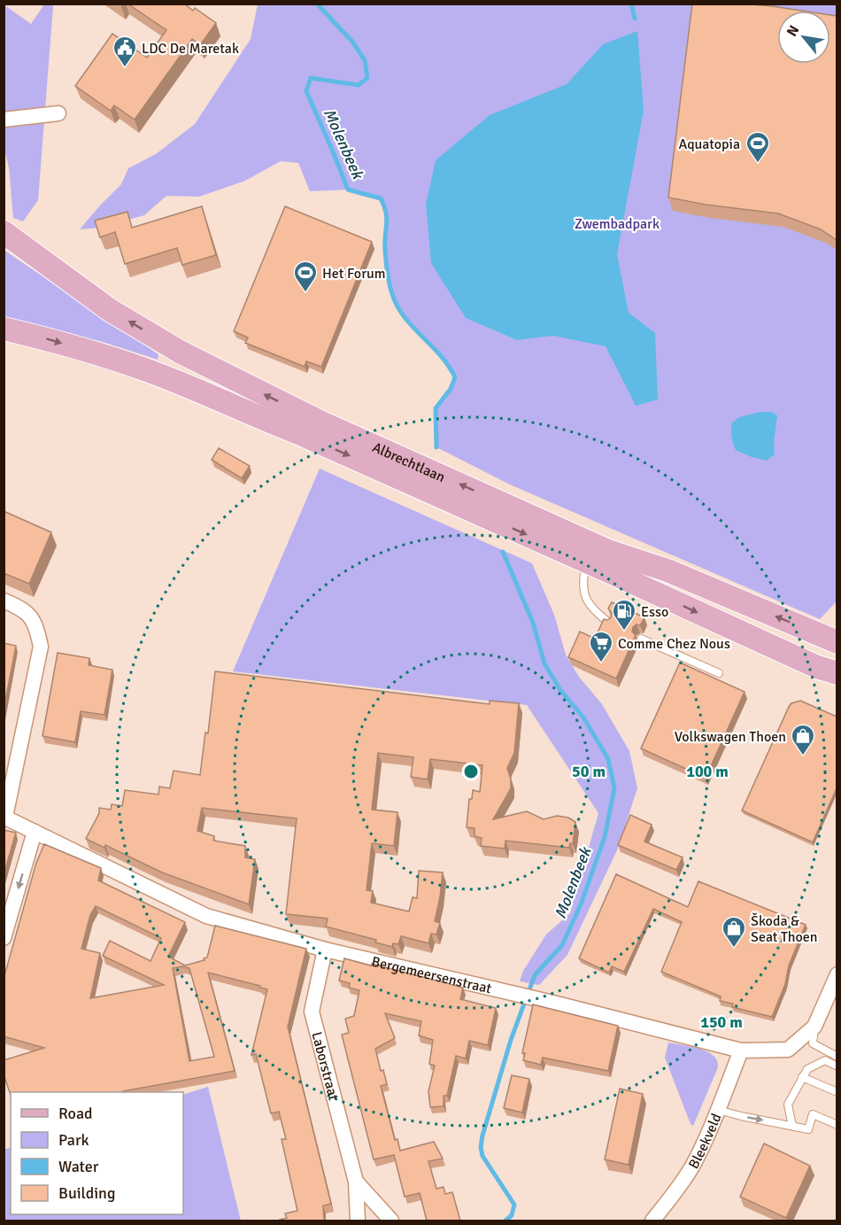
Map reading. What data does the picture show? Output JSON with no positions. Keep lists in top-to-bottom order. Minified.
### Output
{"streets":{"main road":["Albrechtlaan"],"street":["Bergemeersenstraat","Laborstraat","Bleekveld"]},"crossings":[["Bergemeersenstraat","Laborstraat"],["Bergemeersenstraat","Bleekveld"]],"water":["Molenbeek"],"parks":["Zwembadpark"],"places":{"public building":["LDC De Maretak"],"sports":["Aquatopia","Het Forum"],"fuel station":["Esso"],"supermarket":["Comme Chez Nous"],"shop":["Volkswagen Thoen","Škoda & Seat Thoen"]},"legend":["Road","Park","Water","Building"],"north":"top left","rings":["50 m","100 m","150 m"]}
